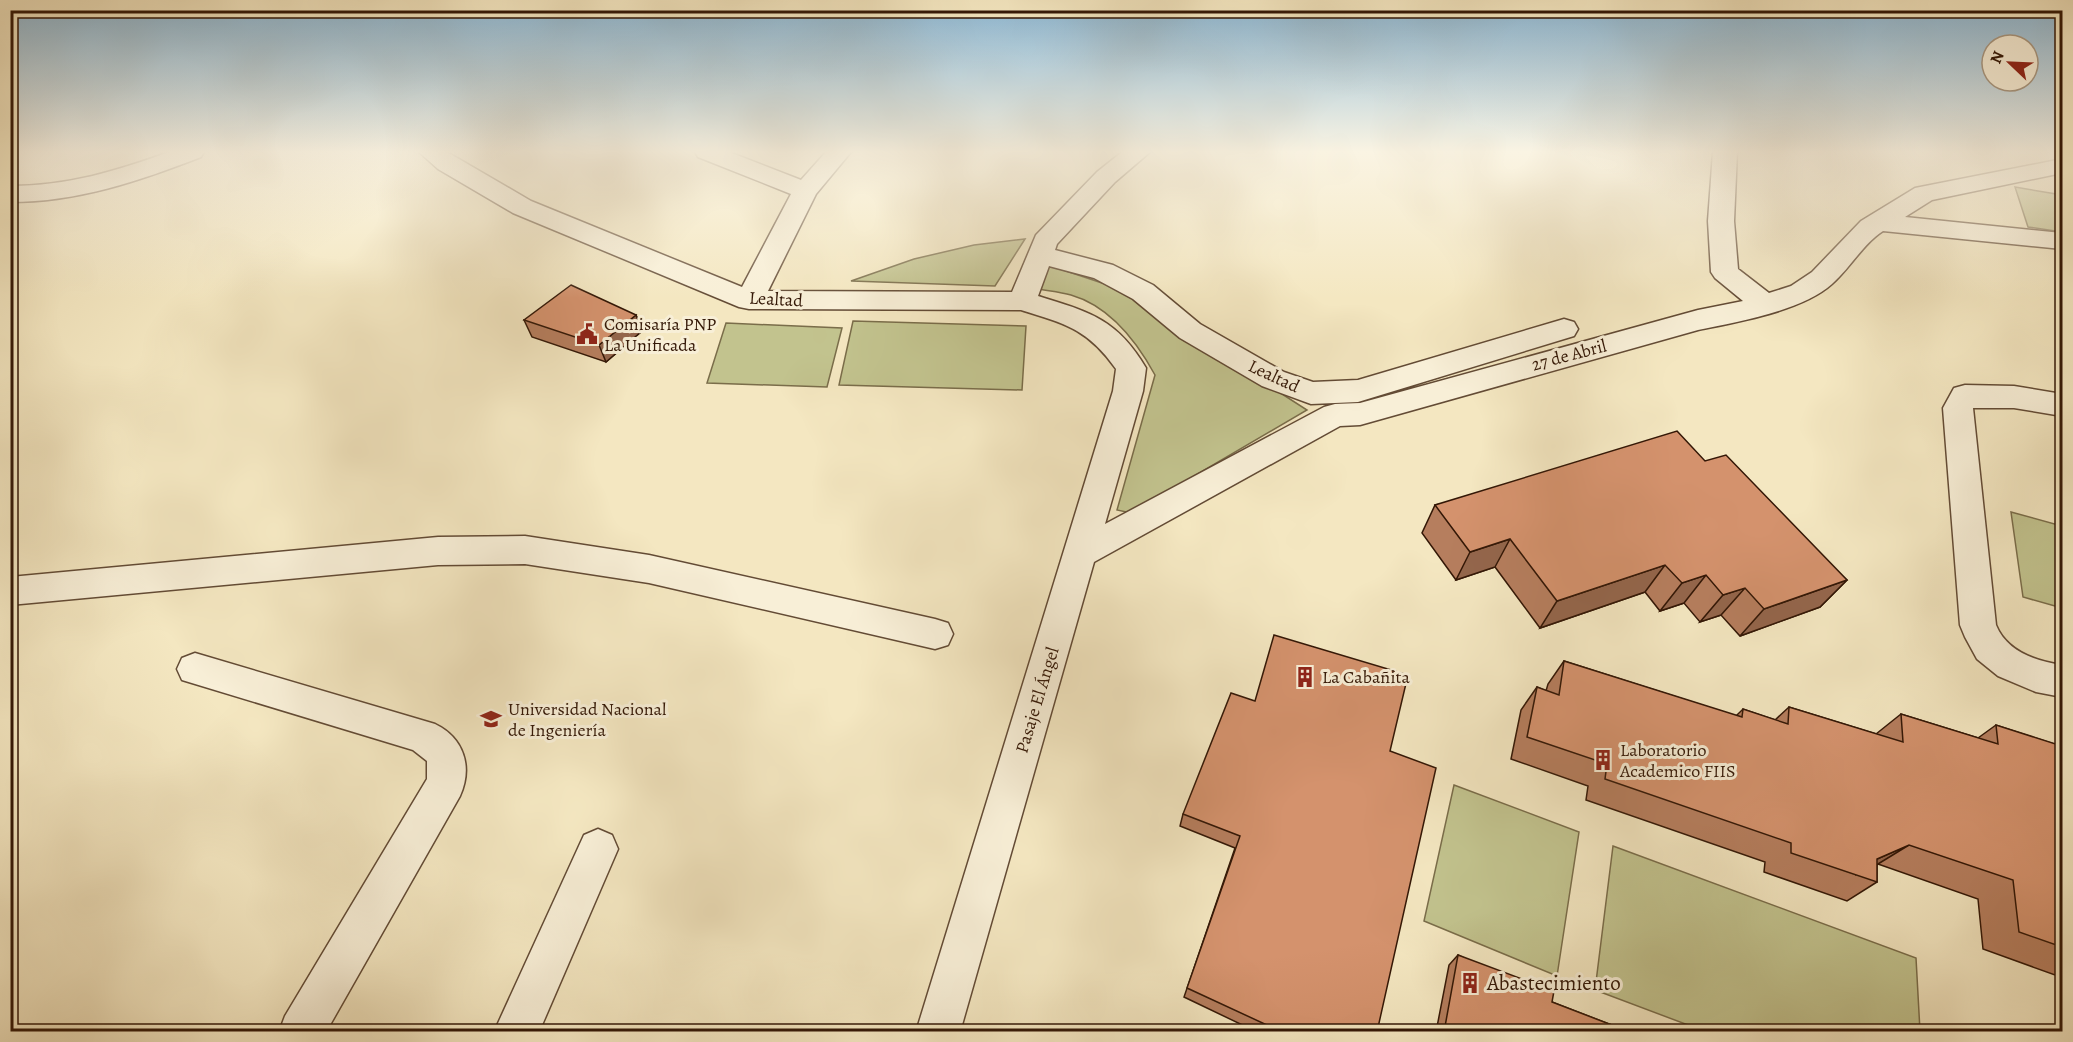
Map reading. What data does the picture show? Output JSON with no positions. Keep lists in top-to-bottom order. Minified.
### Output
{"streets":{"street":["Lealtad","27 de Abril","Pasaje El Ángel"]},"crossings":[["Lealtad","Pasaje El Ángel"],["27 de Abril","Pasaje El Ángel"]],"places":{"public building":["Comisaría PNP La Unificada"],"building":["La Cabañita","Laboratorio Academico FIIS","Abastecimiento"],"school or university":["Universidad Nacional de Ingeniería"]},"north":"top left"}
